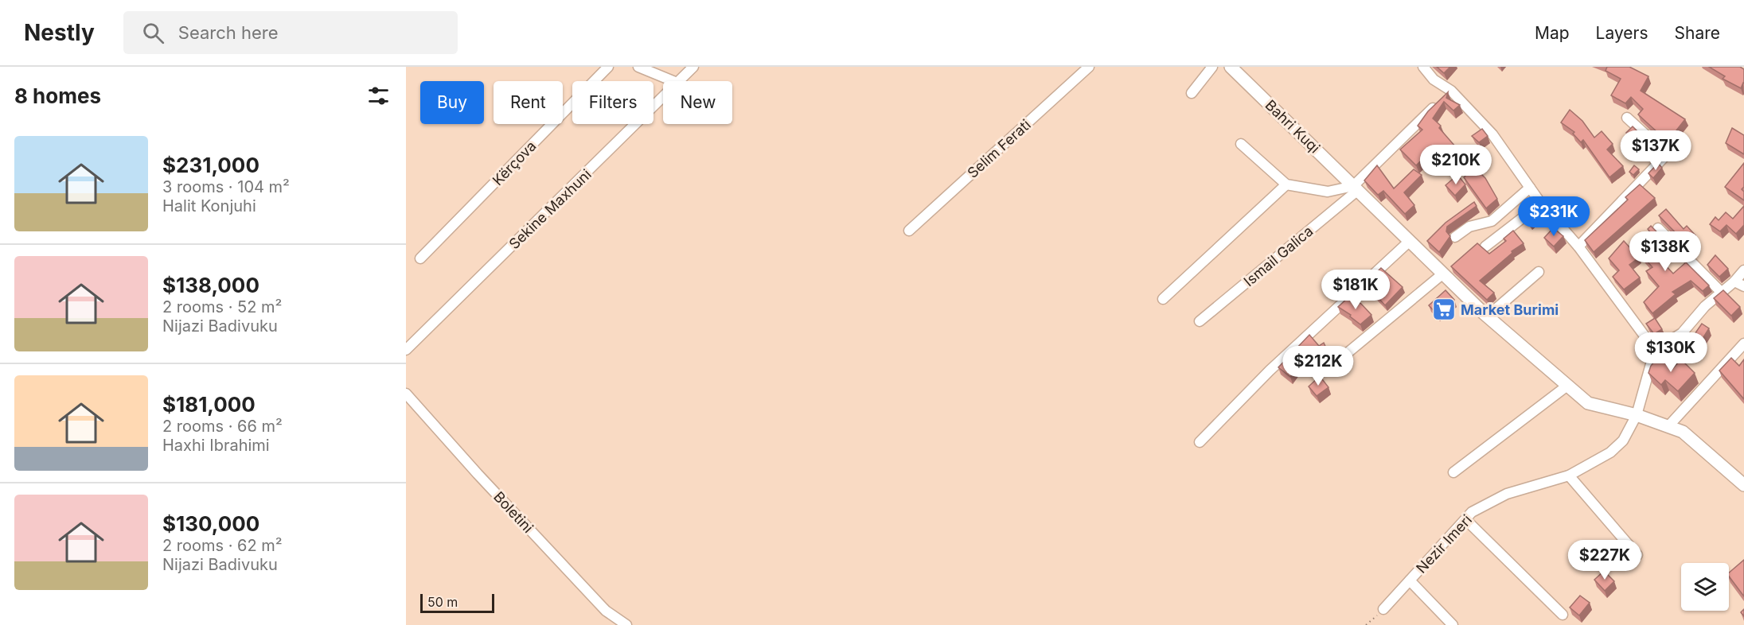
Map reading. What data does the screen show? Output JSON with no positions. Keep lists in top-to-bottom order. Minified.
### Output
{"streets":{"street":["Bahri Kuqi","Selim Ferati","Kërçova","Sekine Maxhuni","Ismail Galica","Boletini","Nezir Imeri"]},"crossings":[["Bahri Kuqi","Ismail Galica"],["Bahri Kuqi","Nezir Imeri"]],"places":{"supermarket":["Market Burimi"]},"scale_bar":"50 m","page":{"header":"Nestly","search":"Search here","nav":["Map","Layers","Share"],"heading":"8 homes","chip":["Buy","Rent","Filters","New"],"list":[{"name":"$231,000","note":"3 rooms · 104 m² · Halit Konjuhi"},{"name":"$138,000","note":"2 rooms · 52 m² · Nijazi Badivuku"},{"name":"$181,000","note":"2 rooms · 66 m² · Haxhi Ibrahimi"},{"name":"$130,000","note":"2 rooms · 62 m² · Nijazi Badivuku"}],"price":["$137K","$210K","$231K","$138K","$181K","$130K","$212K","$227K"],"scale":"50 m"}}
